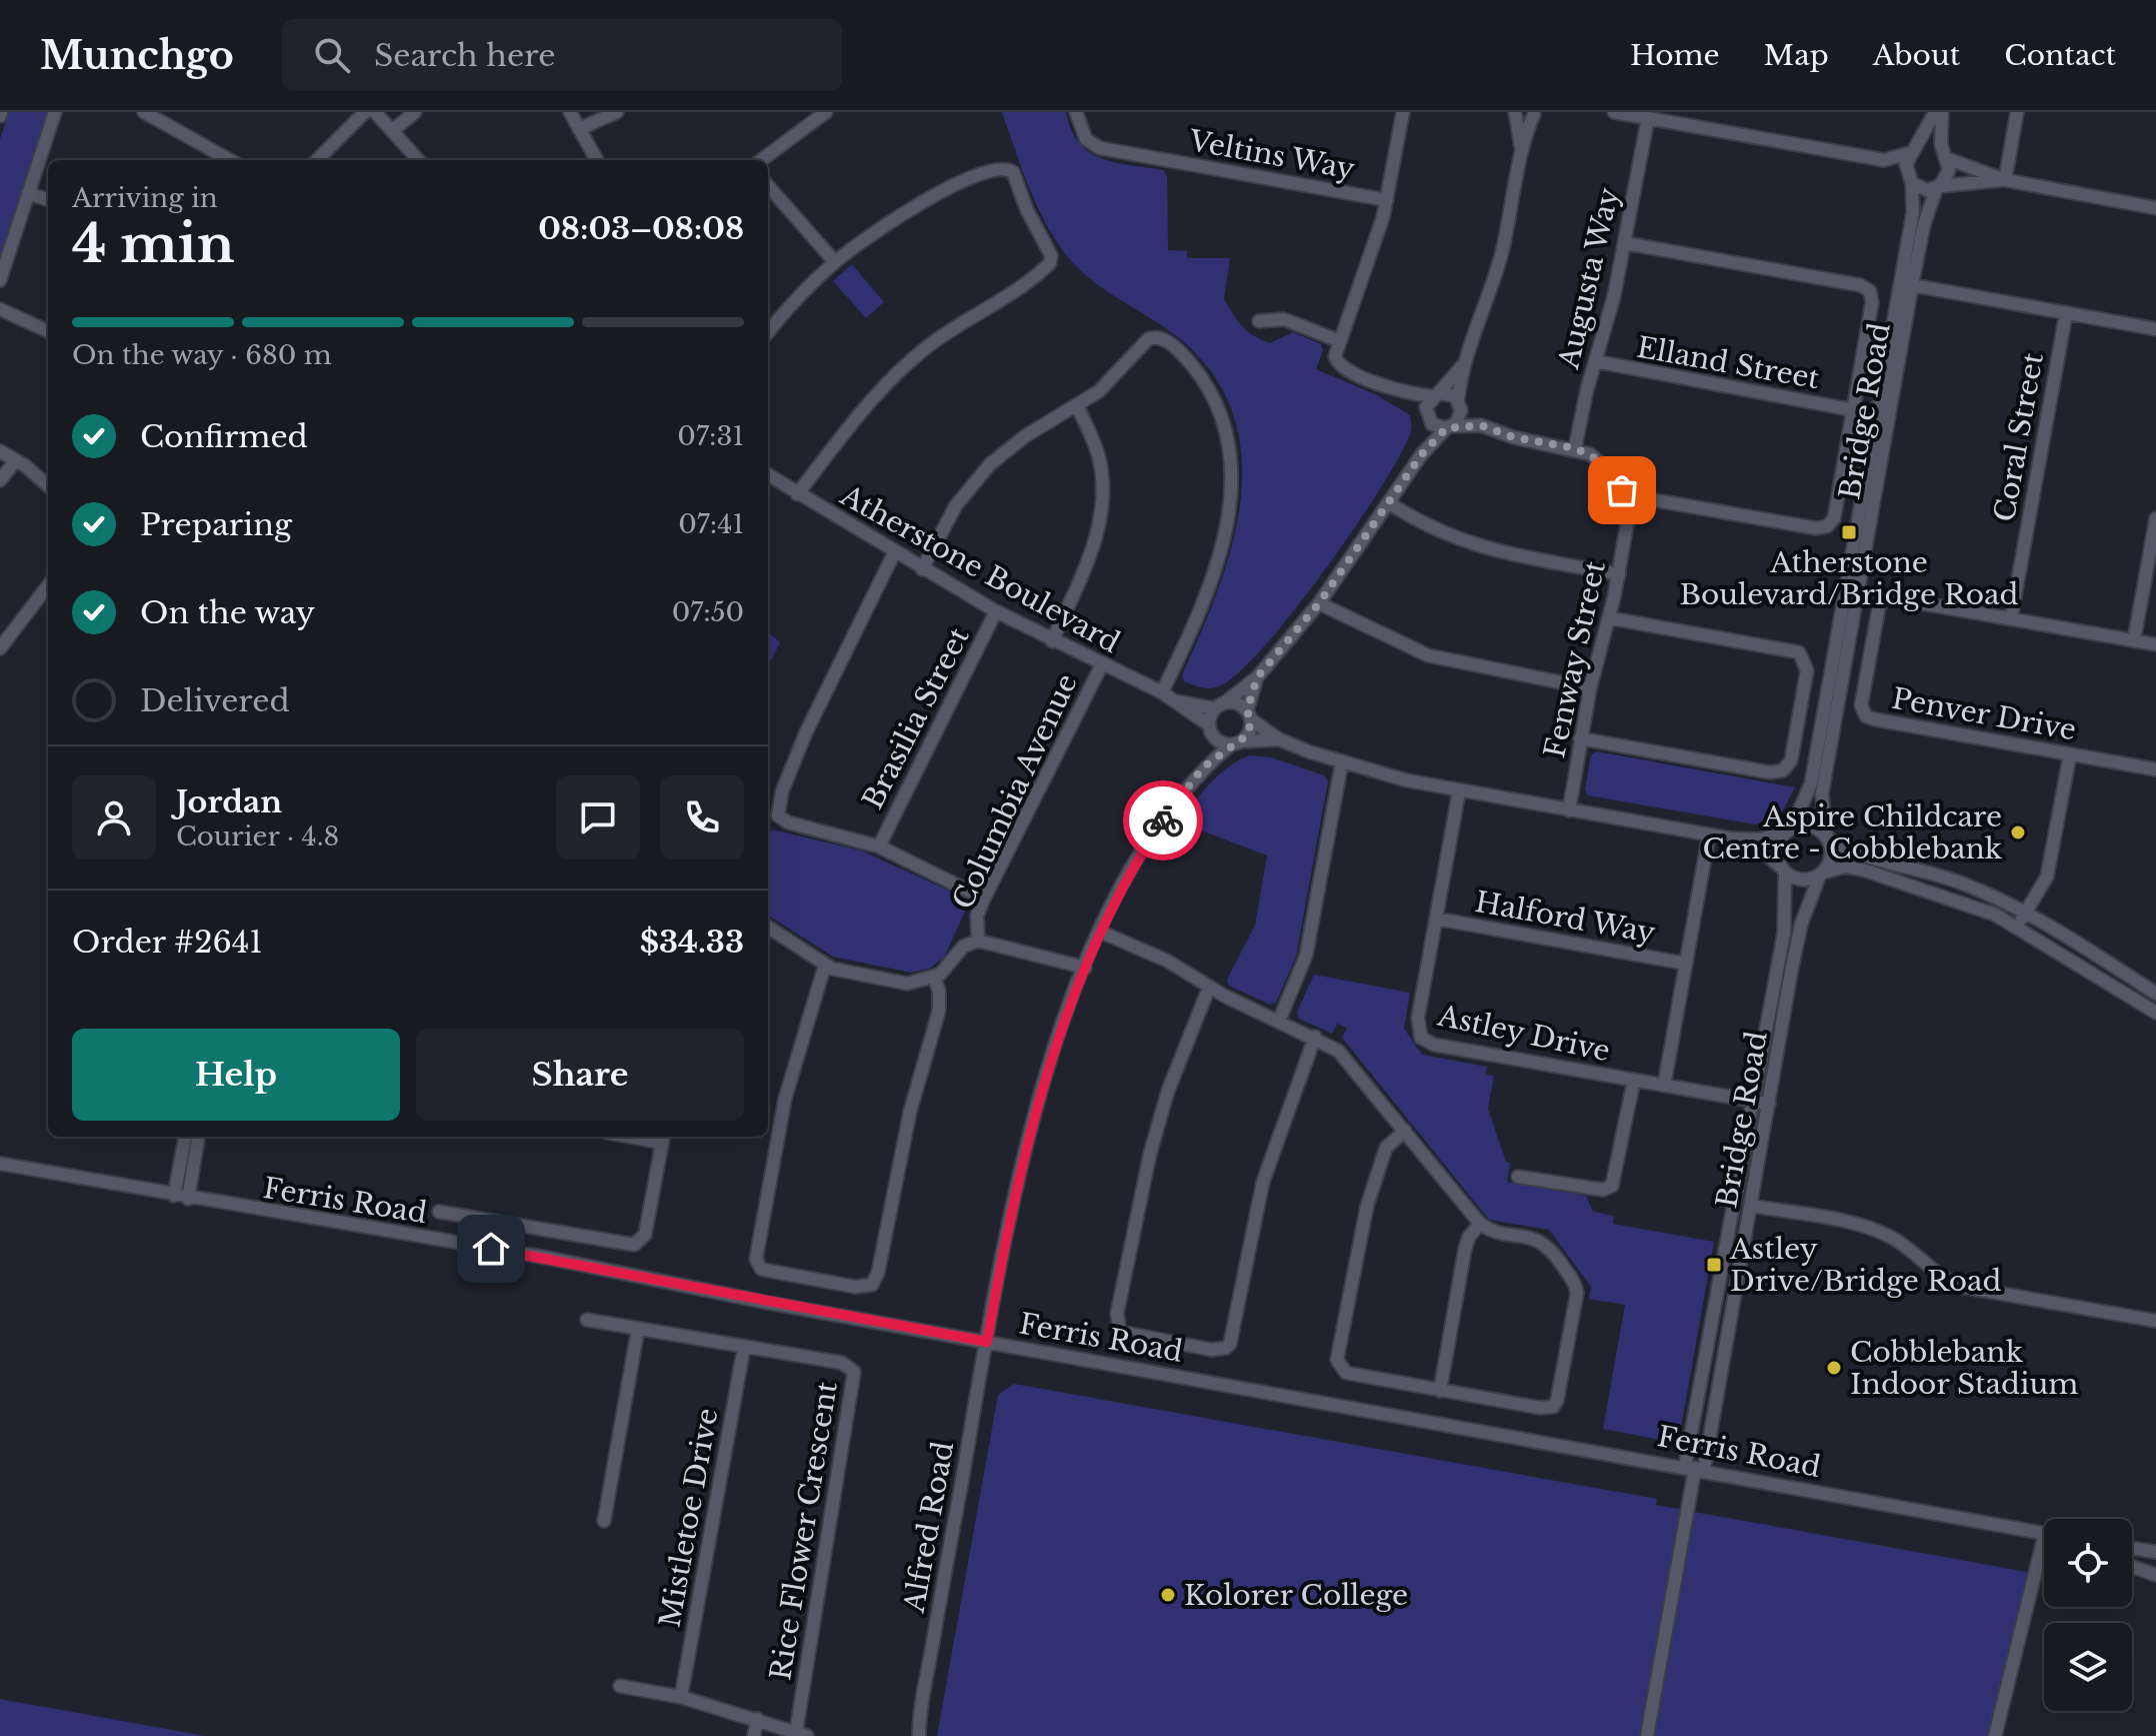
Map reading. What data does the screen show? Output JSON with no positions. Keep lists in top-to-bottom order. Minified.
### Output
{"streets":{"street":["Veltins Way","Augusta Way","Elland Street","Bridge Road","Coral Street","Atherstone Boulevard","Fenway Street","Penver Drive","Brasilia Street","Columbia Avenue","Halford Way","Astley Drive","Ferris Road","Mistletoe Drive","Alfred Road","Rice Flower Crescent"]},"crossings":[["Augusta Way","Elland Street"],["Bridge Road","Astley Drive"],["Bridge Road","Ferris Road"],["Coral Street","Penver Drive"],["Atherstone Boulevard","Brasilia Street"],["Atherstone Boulevard","Columbia Avenue"],["Halford Way","Astley Drive"],["Ferris Road","Alfred Road"],["Mistletoe Drive","Rice Flower Crescent"]],"places":{"transit":["Atherstone Boulevard/Bridge Road","Astley Drive/Bridge Road"],"other":["Aspire Childcare Centre - Cobblebank","Cobblebank Indoor Stadium","Kolorer College"]},"page":{"header":"Munchgo","search":"Search here","nav":["Home","Map","About","Contact"],"heading":["4 min","Arriving in","08:03–08:08"],"panel":["Jordan","Courier · 4.8","Order #2641","$34.33"],"bar":"On the way · 680 m","list":[["Confirmed","07:31"],["Preparing","07:41"],["On the way","07:50"],"Delivered"],"buttons":["Help","Share"]}}
